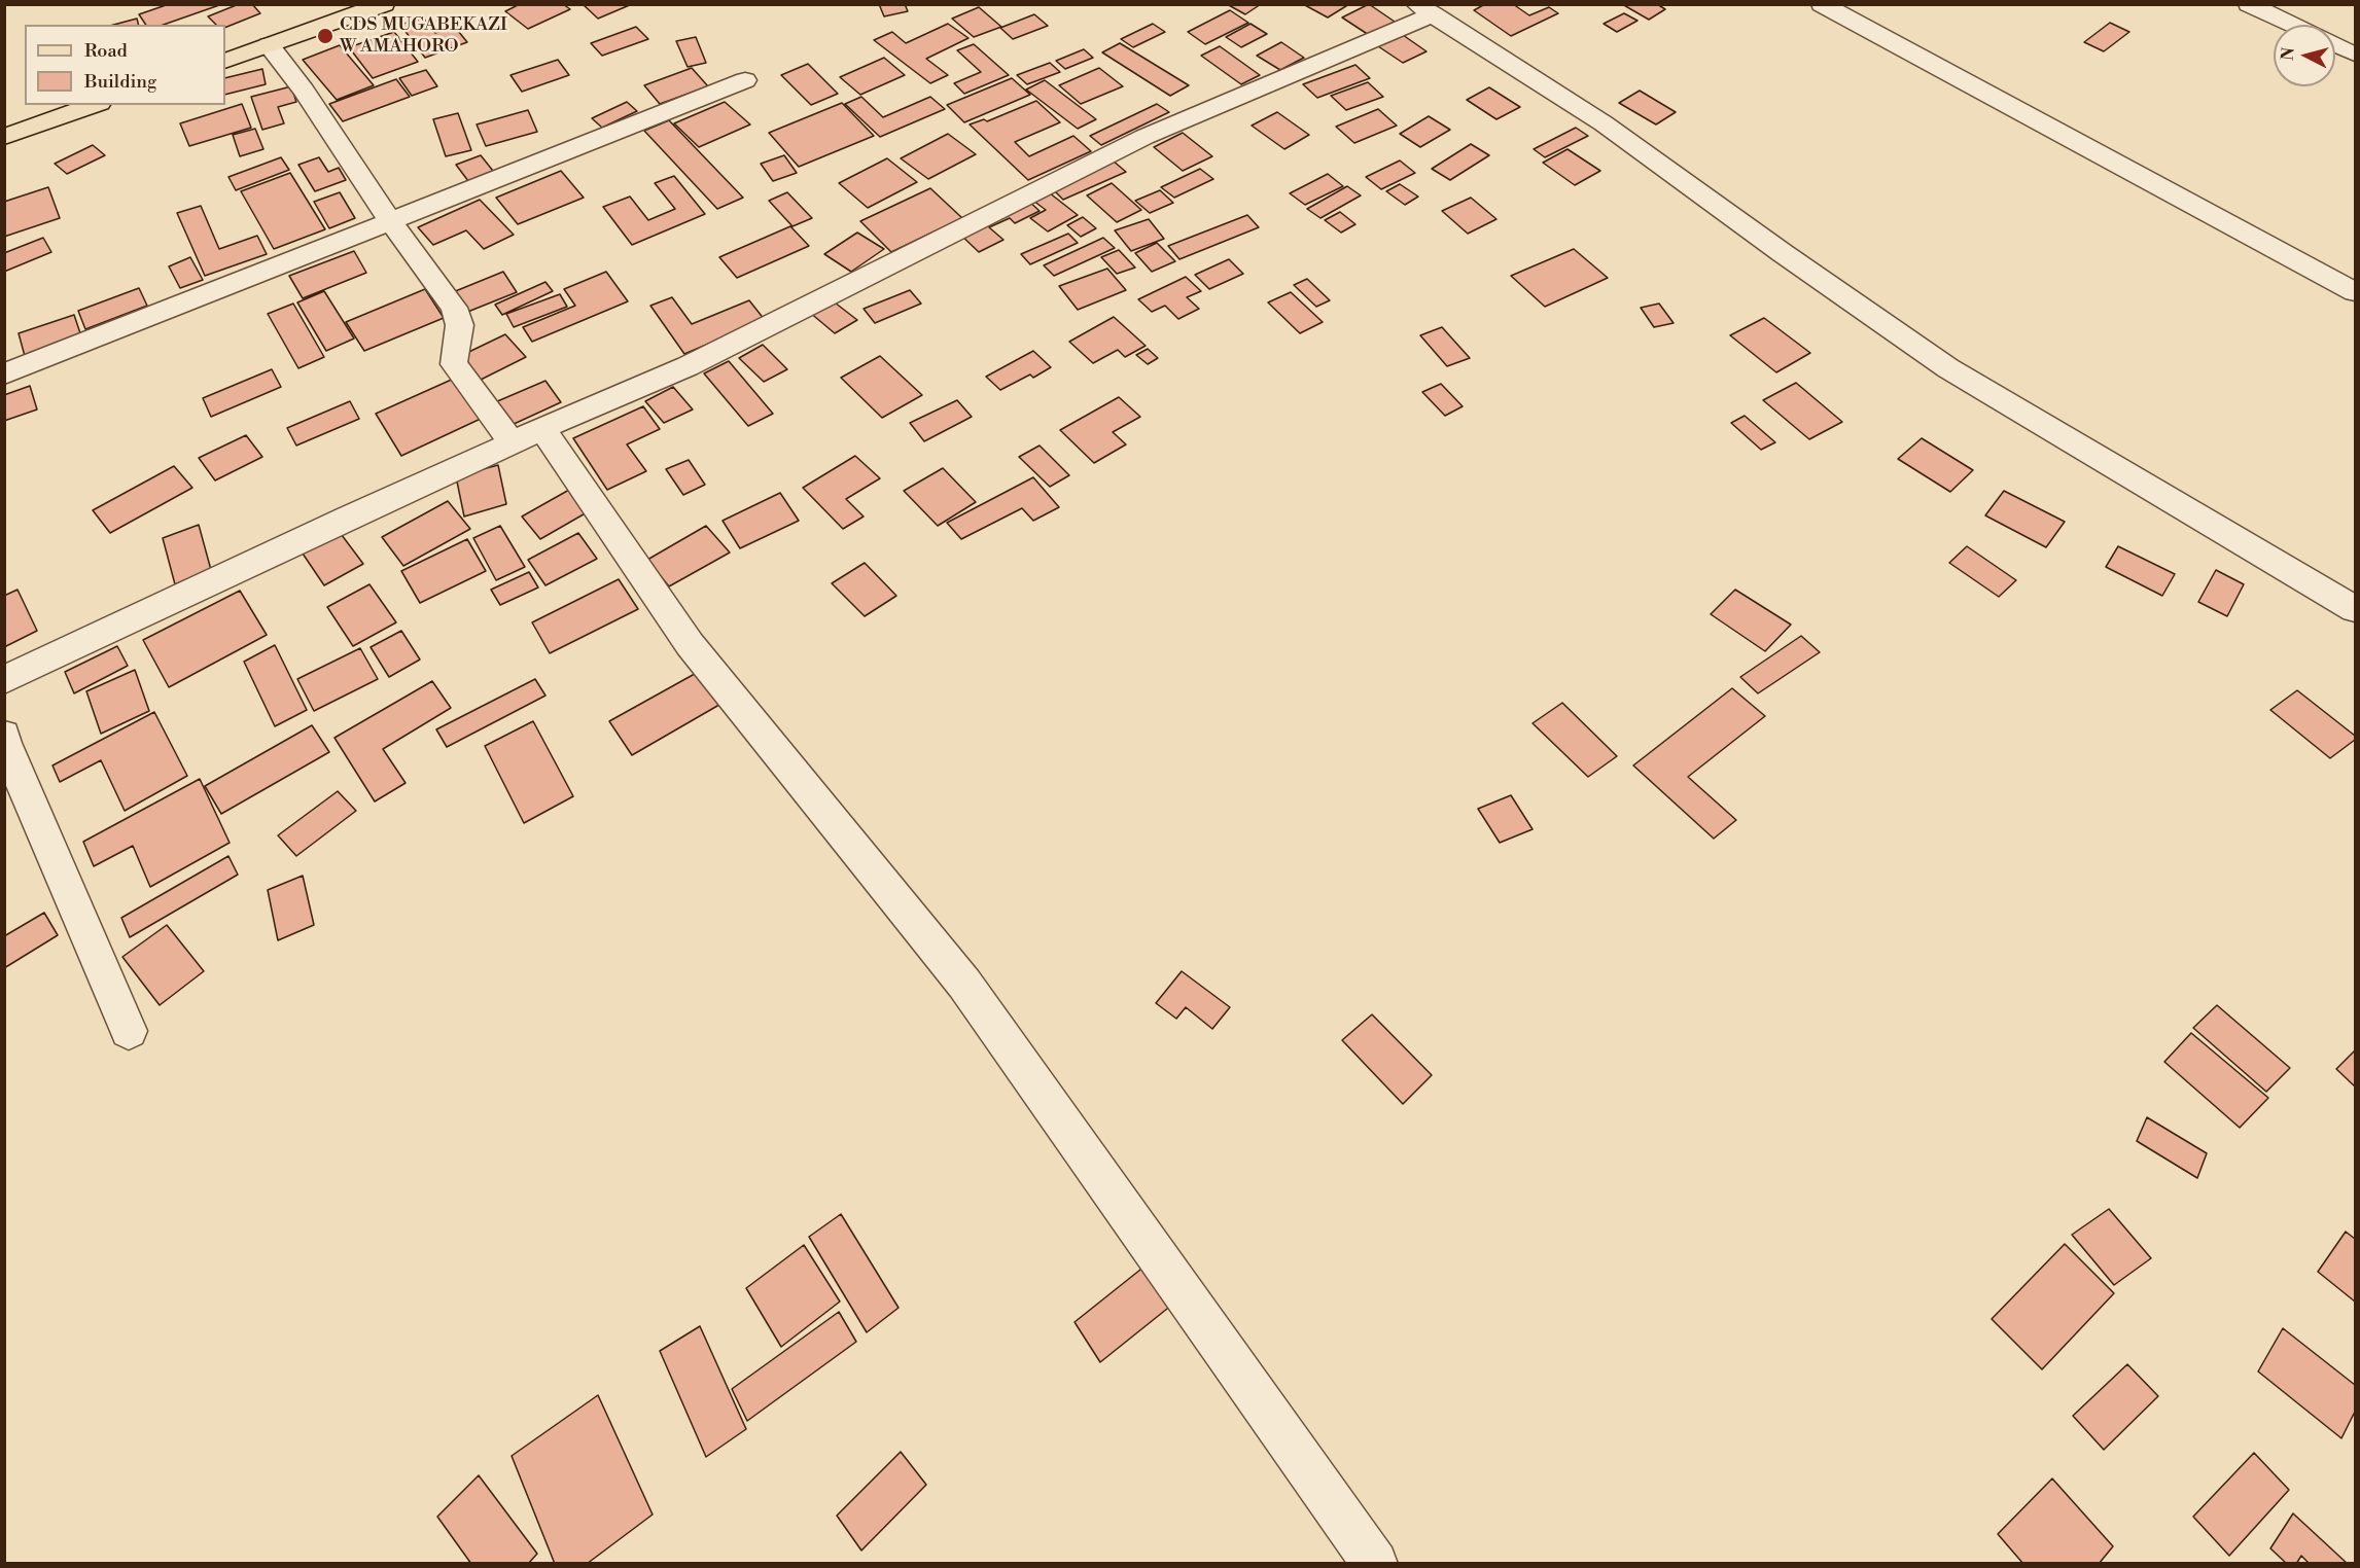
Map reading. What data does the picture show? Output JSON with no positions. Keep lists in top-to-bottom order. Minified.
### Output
{"places":["CDS MUGABEKAZI W AMAHORO"],"legend":["Road","Building"],"north":"left"}
